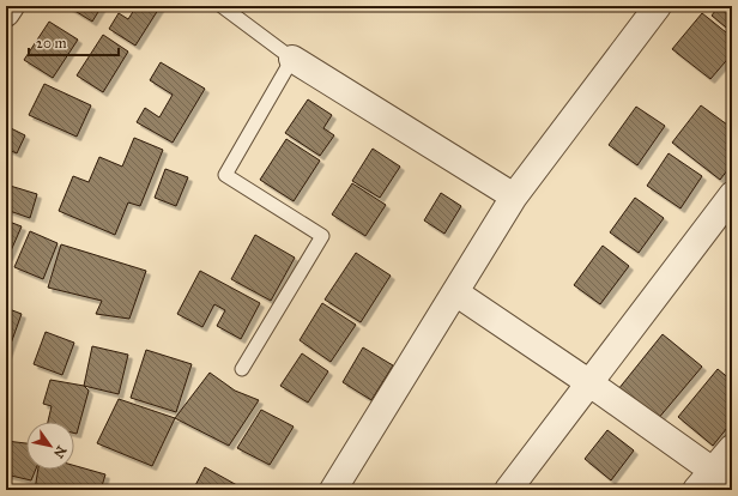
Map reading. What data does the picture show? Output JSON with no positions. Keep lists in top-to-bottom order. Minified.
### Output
{"scale_bar":"20 m","north":"bottom right"}
